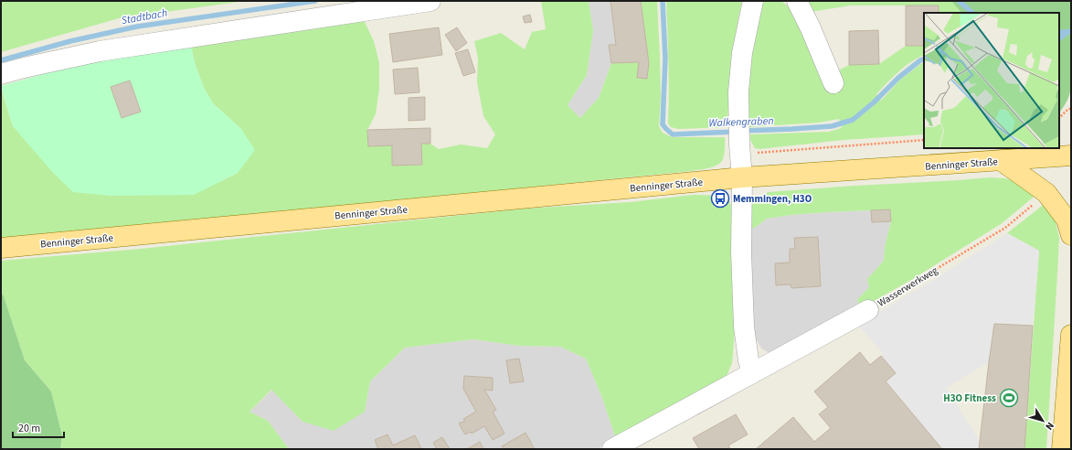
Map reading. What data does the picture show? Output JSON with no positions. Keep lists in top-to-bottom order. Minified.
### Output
{"streets":{"main road":["Benninger Straße"],"street":["Wasserwerkweg"]},"water":["Stadtbach","Walkengraben"],"places":{"bus stop":["Memmingen, H3O"],"sports":["H3O Fitness"]},"scale_bar":"20 m","north":"bottom right"}
